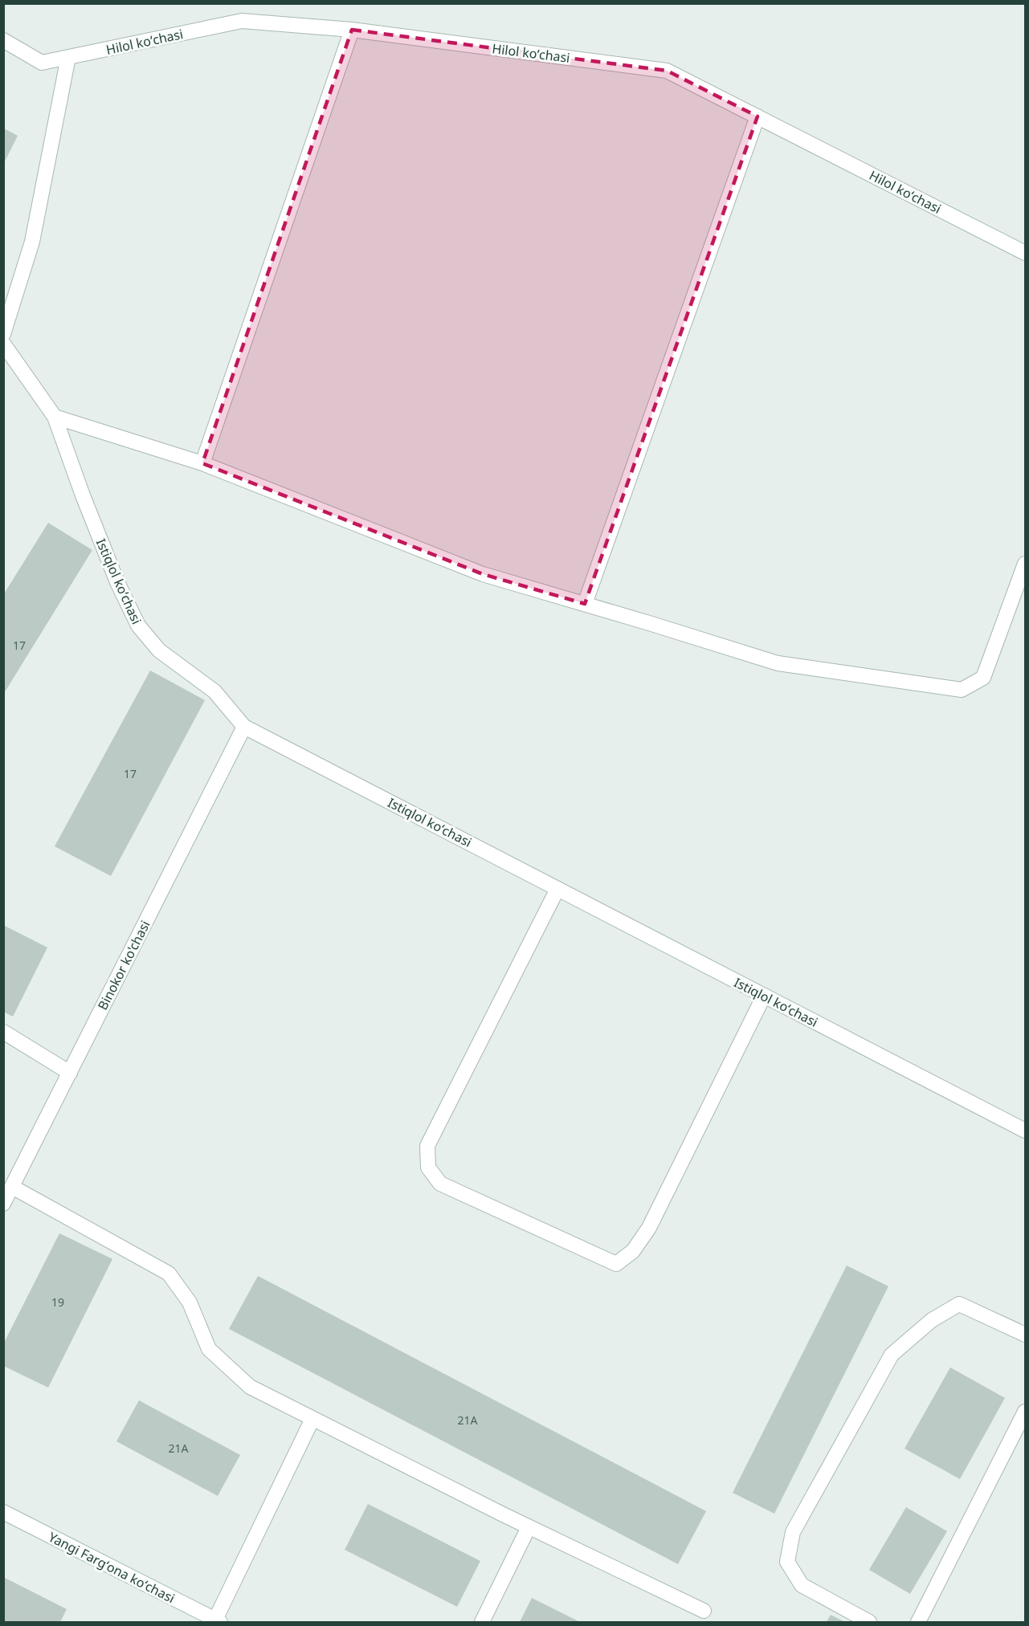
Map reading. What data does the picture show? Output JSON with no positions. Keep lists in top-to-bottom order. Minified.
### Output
{"streets":{"street":["Hilol koʻchasi","Istiqlol koʻchasi","Binokor ko'chasi","Yangi Fargʻona koʻchasi"]},"crossings":[["Istiqlol koʻchasi","Binokor ko'chasi"]],"house_numbers":["17","17","19","21А","21А"]}
